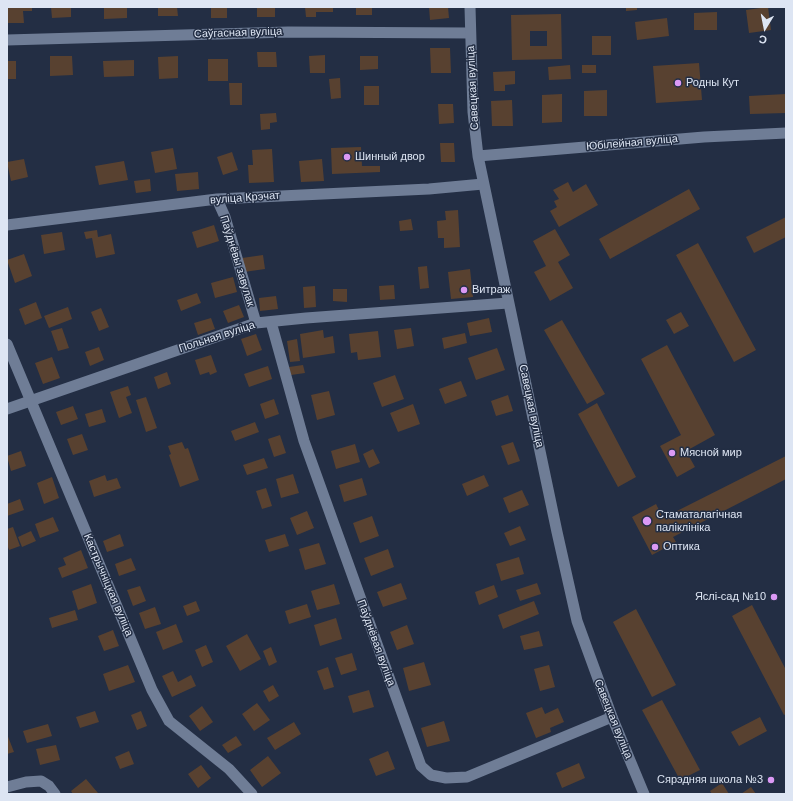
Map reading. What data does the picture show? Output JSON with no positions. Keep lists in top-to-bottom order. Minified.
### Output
{"streets":{"street":["Саўгасная вуліца","Савецкая вуліца","Юбілейная вуліца","вуліца Крэчат","Паўднёвы завулак","Польная вуліца","Кастрычніцкая вуліца","Паўднёвая вуліца"]},"crossings":[["Саўгасная вуліца","Савецкая вуліца"],["Савецкая вуліца","Юбілейная вуліца"],["Савецкая вуліца","вуліца Крэчат"],["Савецкая вуліца","Польная вуліца"],["Савецкая вуліца","Паўднёвая вуліца"],["вуліца Крэчат","Паўднёвы завулак"],["Паўднёвы завулак","Польная вуліца"],["Польная вуліца","Кастрычніцкая вуліца"],["Польная вуліца","Паўднёвая вуліца"]],"places":["Родны Кут","Шинный двор","Витраж","Мясной мир","Стаматалагічная паліклініка","Оптика","Яслі-сад №10","Сярэдняя школа №3"],"north":"bottom"}
